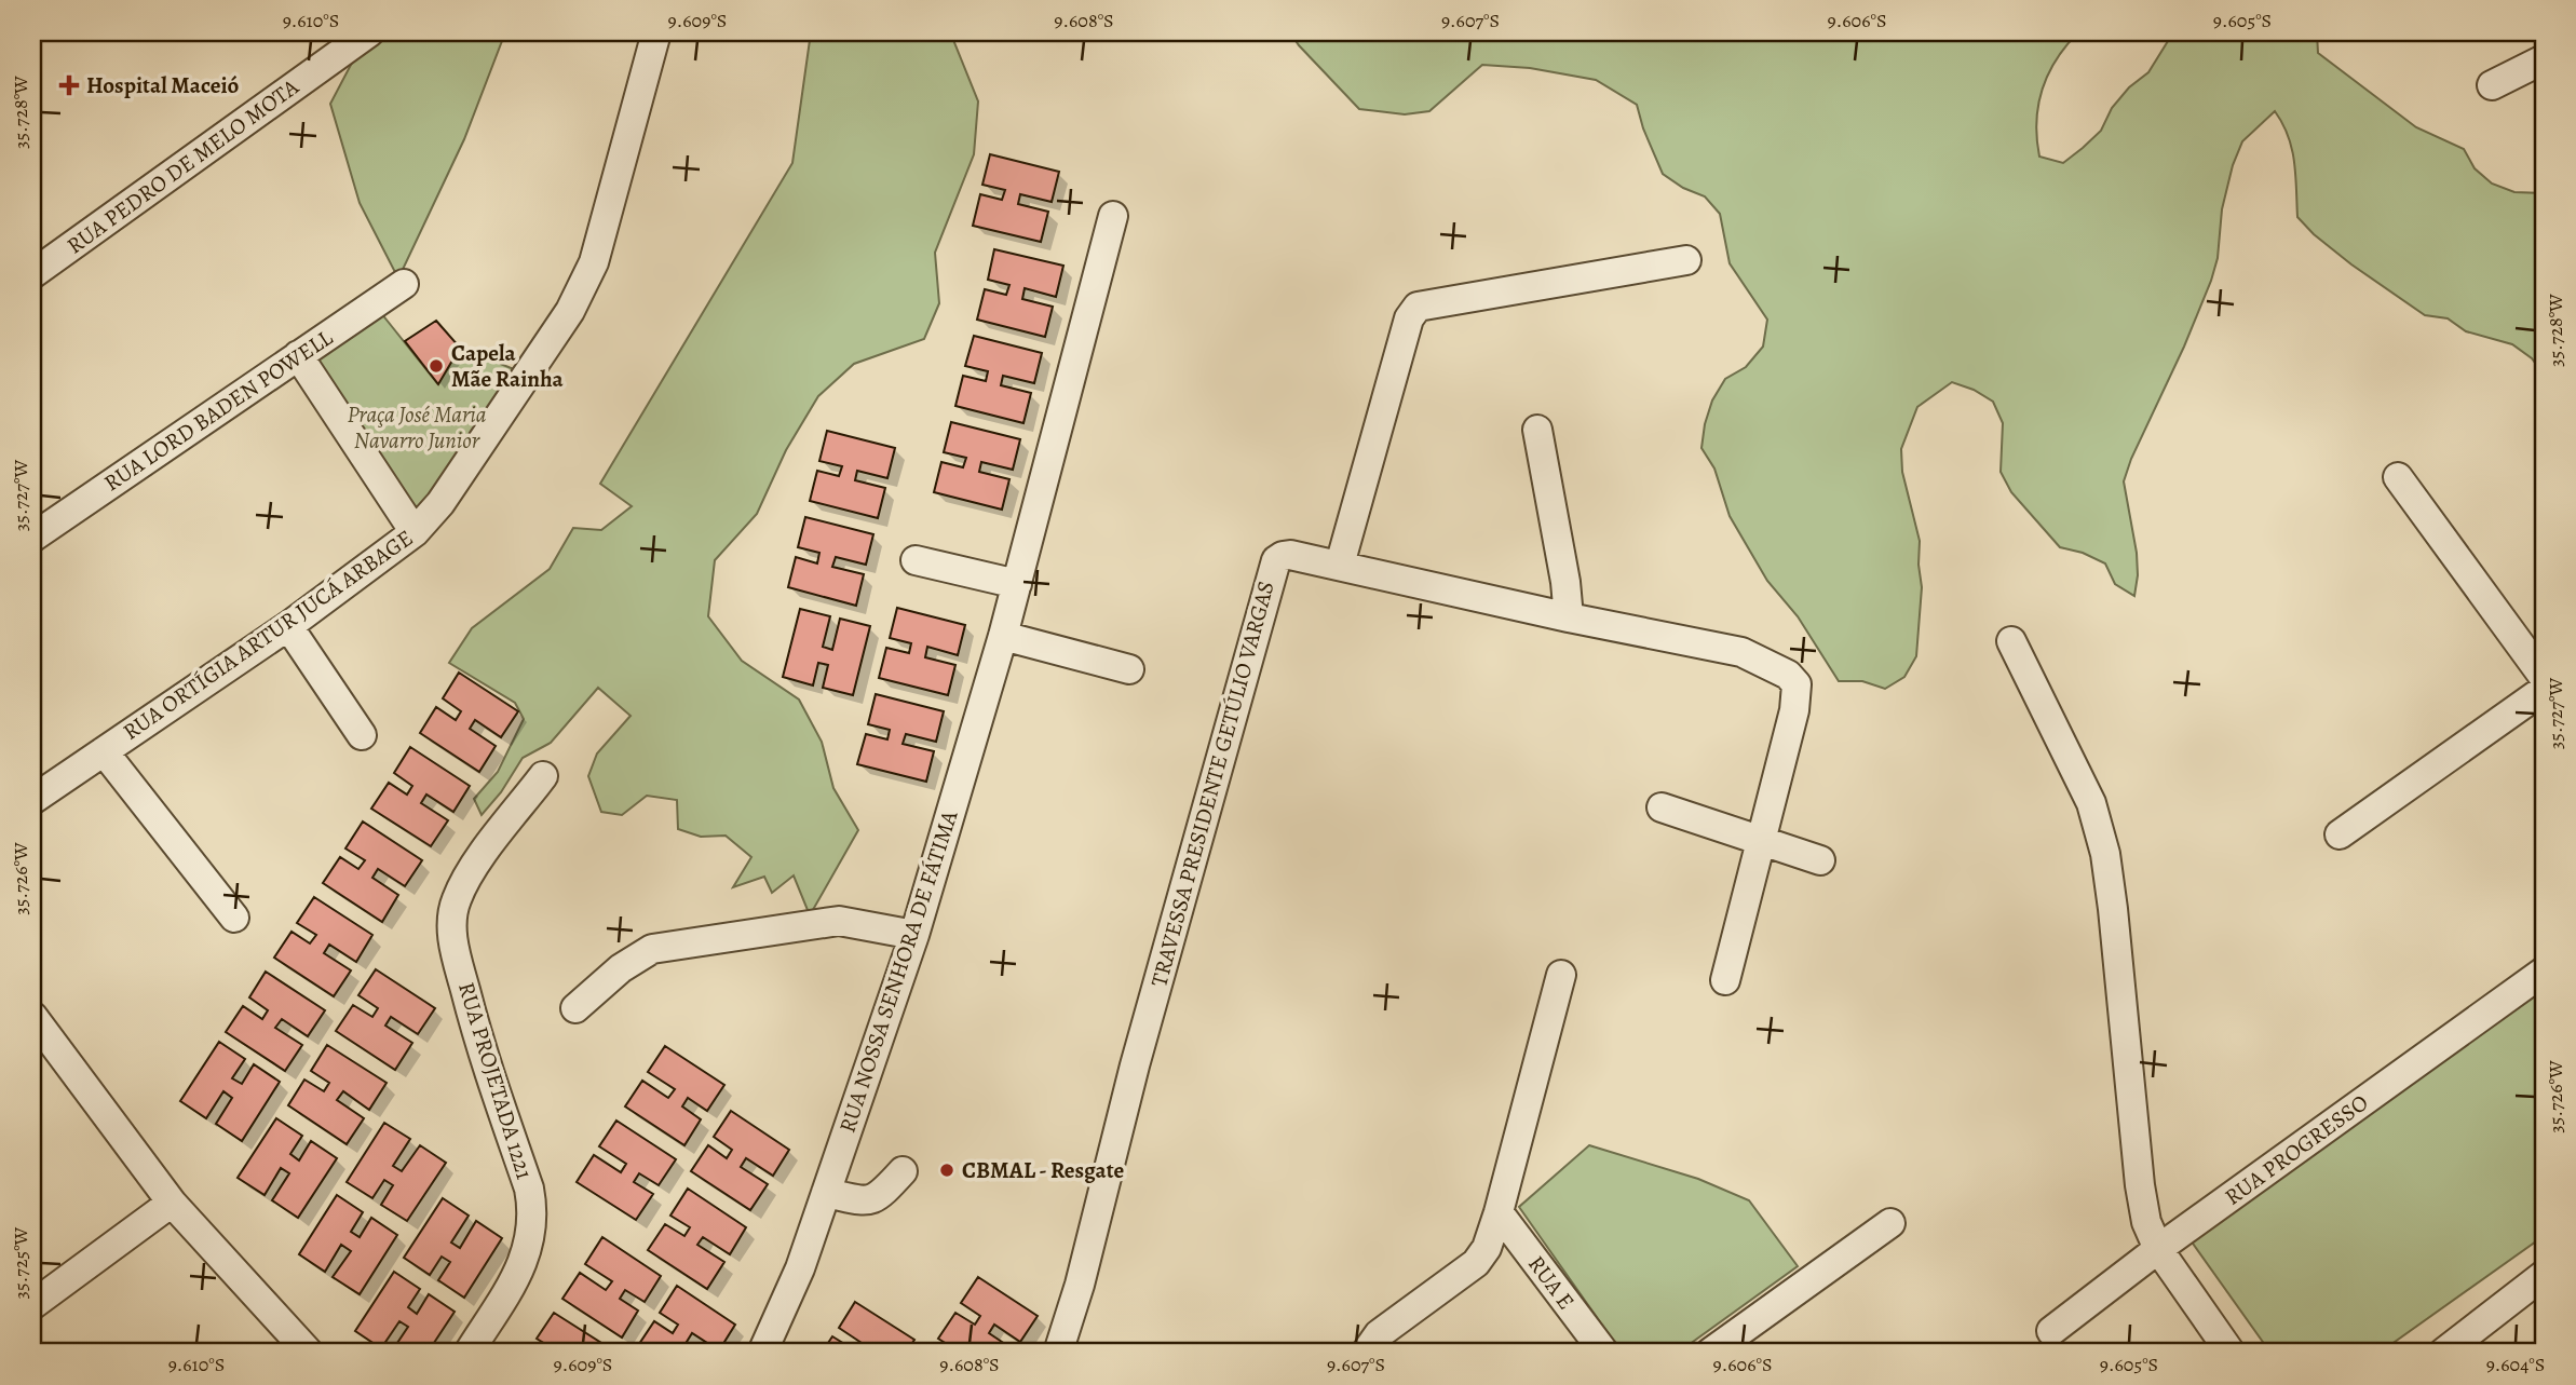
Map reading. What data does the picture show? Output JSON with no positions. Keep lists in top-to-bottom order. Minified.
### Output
{"streets":{"street":["RUA PEDRO DE MELO MOTA","RUA LORD BADEN POWELL","RUA ORTÍGIA ARTUR JUCÁ ARBAGE","TRAVESSA PRESIDENTE GETÚLIO VARGAS","RUA NOSSA SENHORA DE FÁTIMA","RUA PROJETADA 1221","RUA PROGRESSO","RUA E"]},"parks":["Praça José Maria Navarro Junior"],"places":{"health":["Hospital Maceió"],"other":["Capela Mãe Rainha","CBMAL - Resgate"]},"coordinates":["9.610°S","9.609°S","9.608°S","9.607°S","9.606°S","9.605°S","35.728°W","35.727°W","35.726°W","35.725°W","9.604°S"]}
